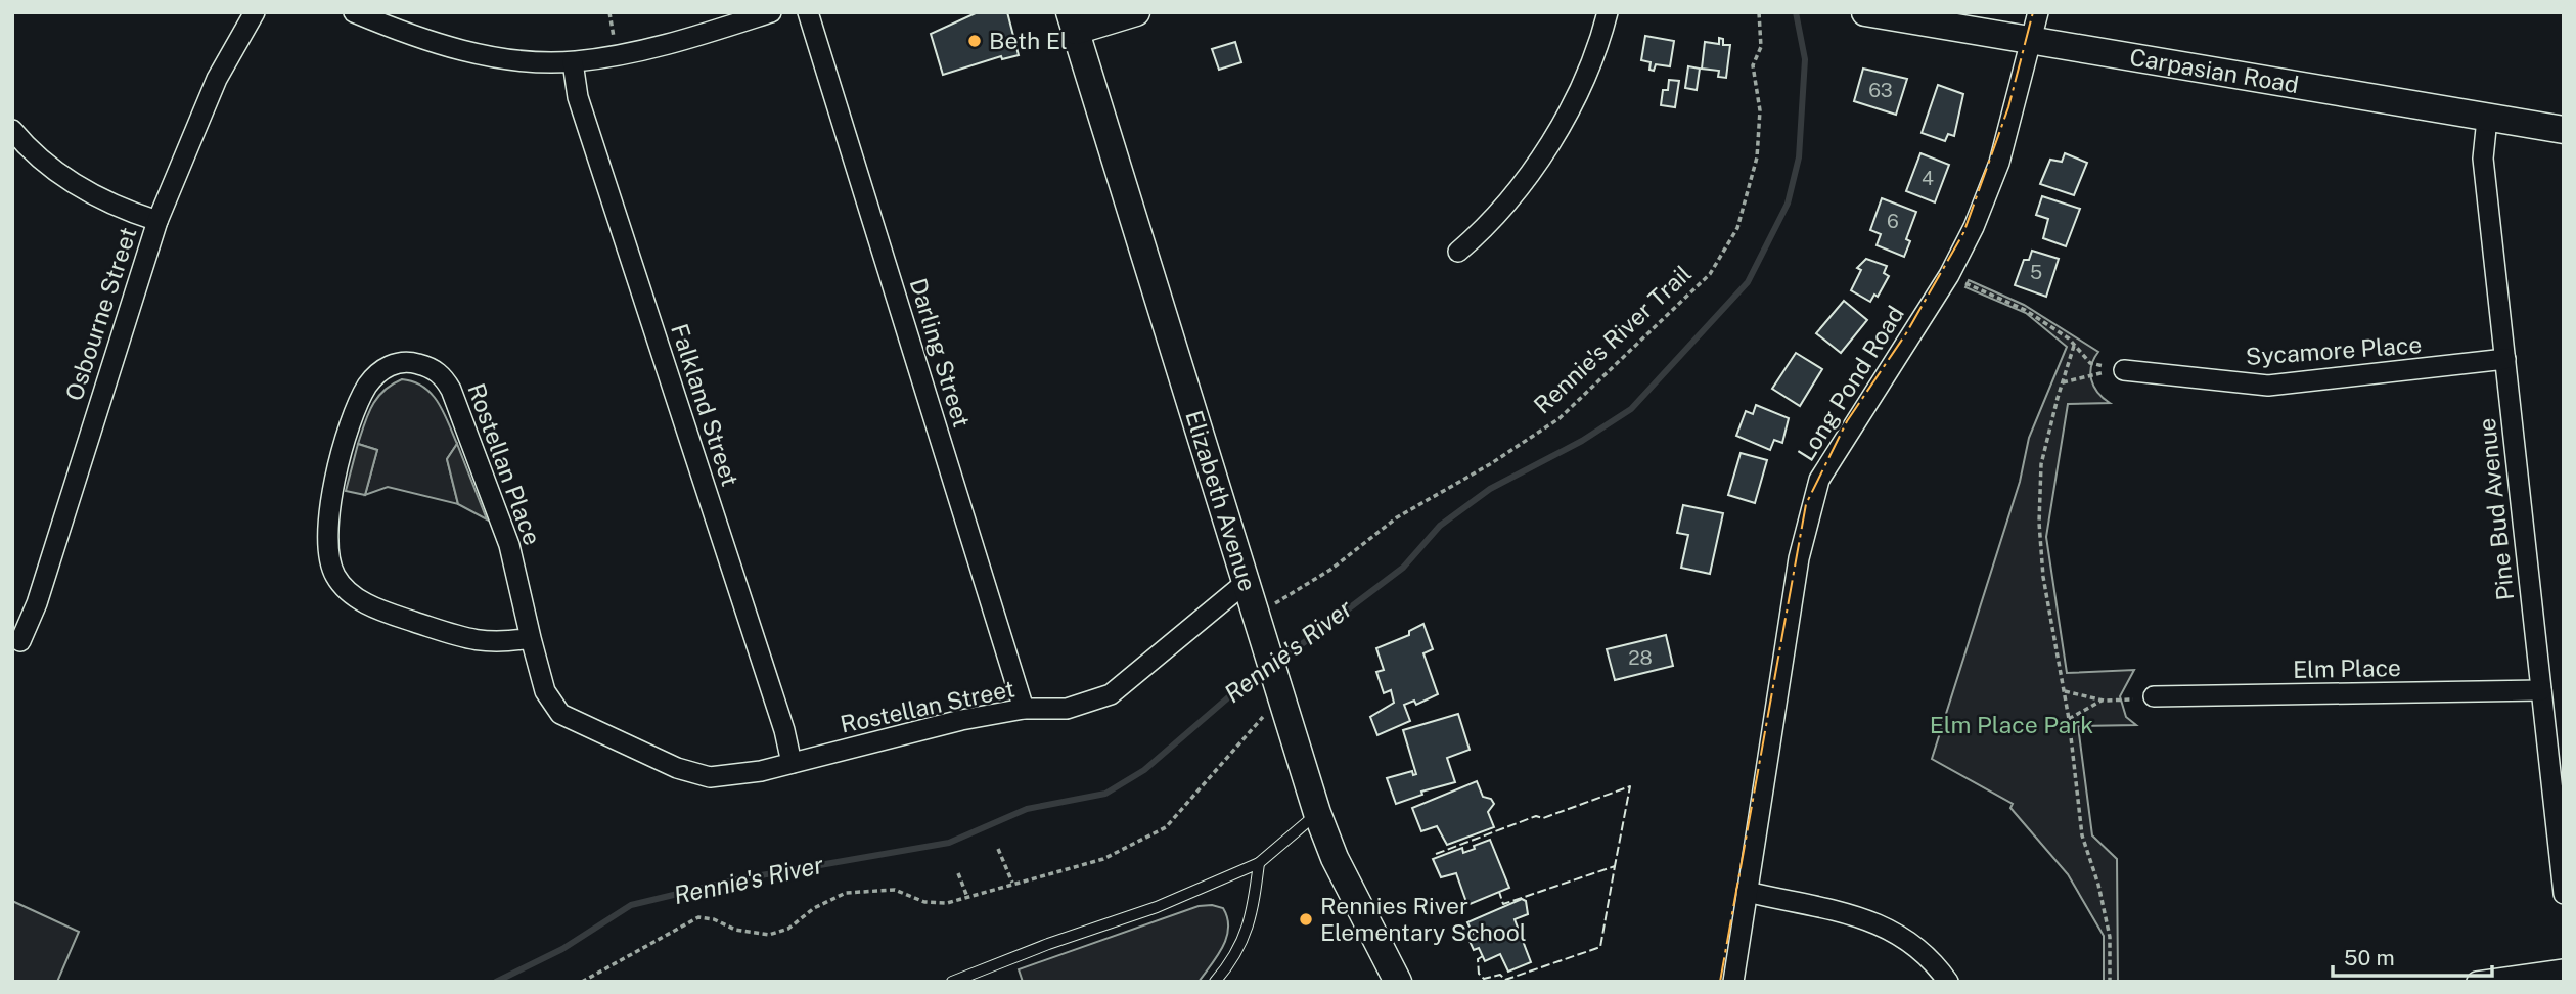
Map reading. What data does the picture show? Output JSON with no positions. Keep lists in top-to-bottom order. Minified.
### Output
{"streets":{"main road":["Carpasian Road","Elizabeth Avenue"],"street":["Osbourne Street","Sycamore Place","Darling Street","Long Pond Road","Falkland Street","Rostellan Place","Pine Bud Avenue","Elm Place","Rostellan Street"],"path":["Rennie's River Trail"]},"crossings":[["Carpasian Road","Long Pond Road"],["Carpasian Road","Pine Bud Avenue"],["Sycamore Place","Pine Bud Avenue"],["Darling Street","Rostellan Street"],["Falkland Street","Rostellan Place"],["Falkland Street","Rostellan Street"],["Rostellan Place","Rostellan Street"],["Elizabeth Avenue","Rostellan Street"],["Pine Bud Avenue","Elm Place"]],"water":["Rennie's River"],"parks":["Elm Place Park"],"places":["Beth El","Rennies River Elementary School"],"house_numbers":["63","4","6","5","28"],"scale_bar":"50 m"}
